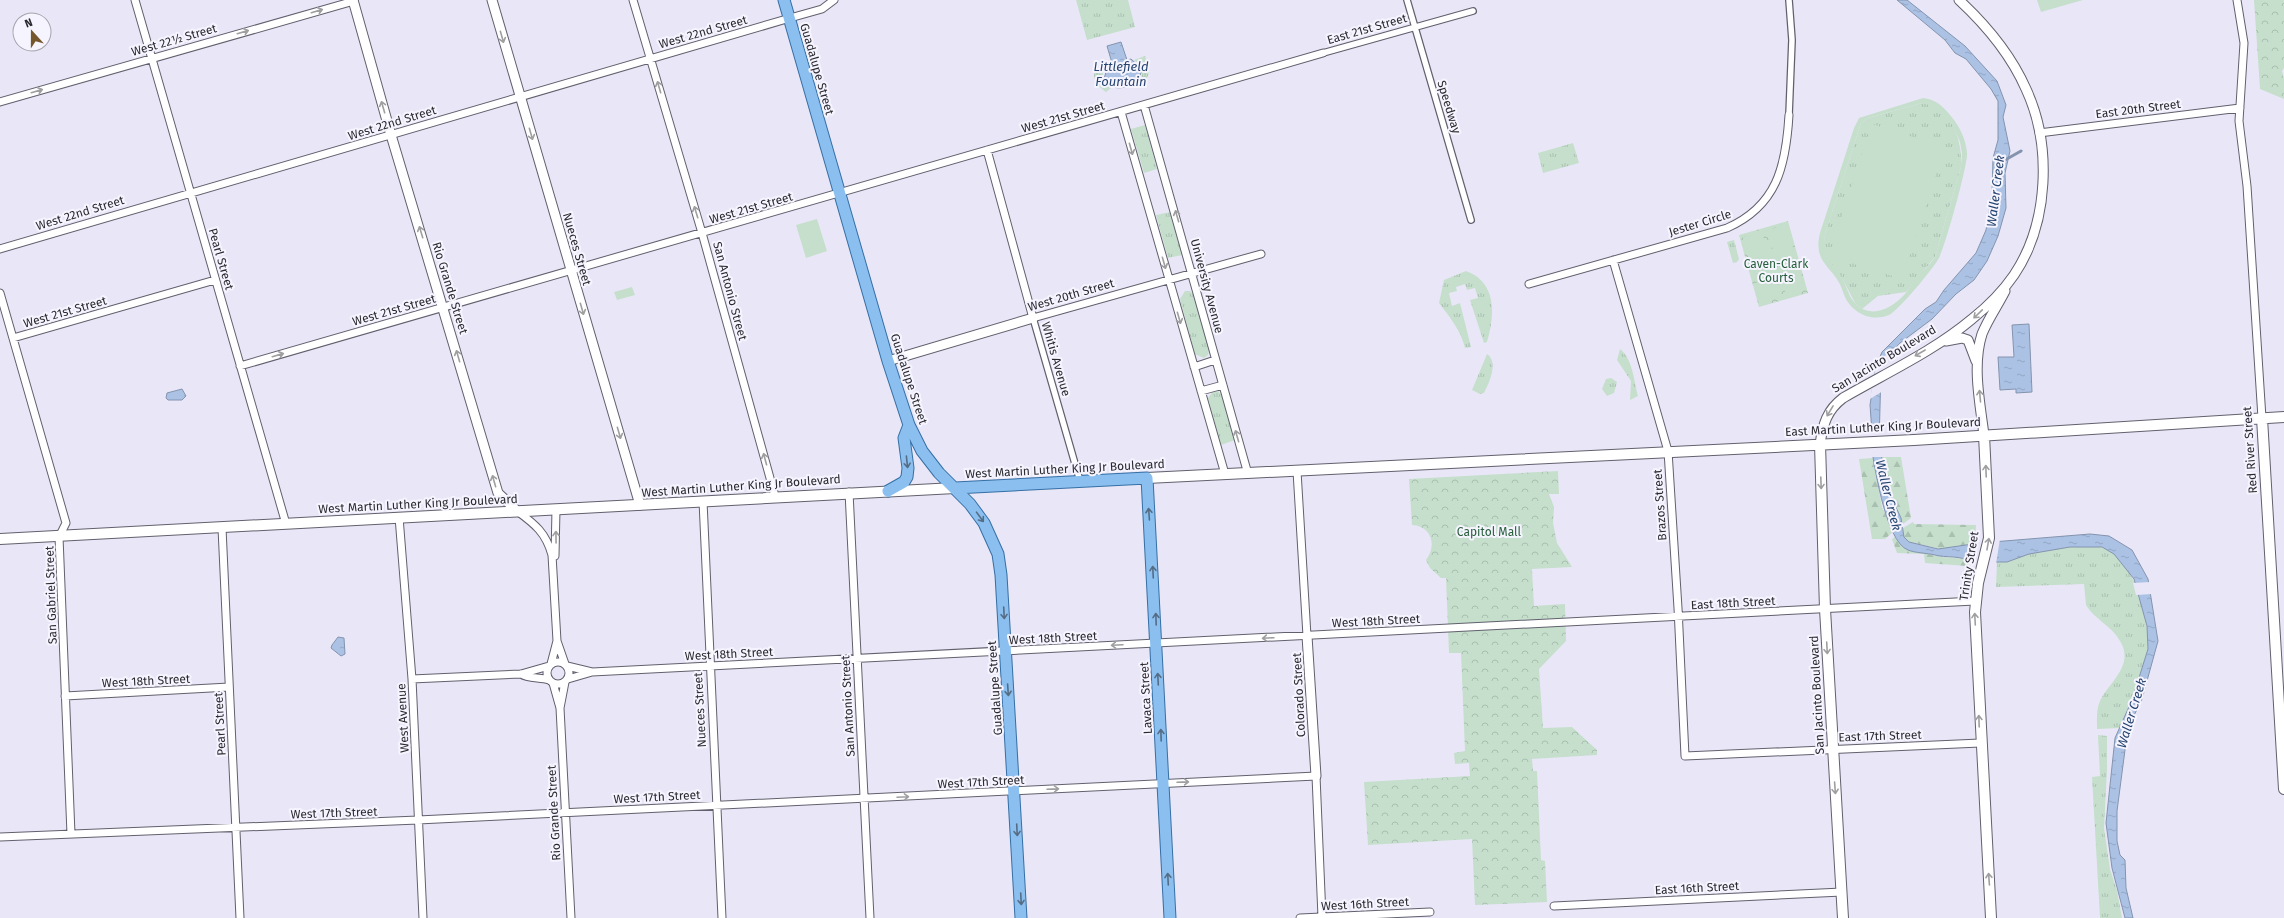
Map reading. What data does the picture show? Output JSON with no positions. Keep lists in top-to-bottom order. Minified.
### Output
{"streets":{"main road":["Guadalupe Street","San Jacinto Boulevard","East Martin Luther King Jr Boulevard","Red River Street","West Martin Luther King Jr Boulevard","Trinity Street","Lavaca Street"],"street":["East 21st Street","West 22nd Street","West 22½ Street","Speedway","East 20th Street","West 21st Street","Jester Circle","Nueces Street","Pearl Street","University Avenue","Rio Grande Street","San Antonio Street","West 20th Street","Whitis Avenue","Brazos Street","San Gabriel Street","East 18th Street","West 18th Street","Colorado Street","West Avenue","East 17th Street","West 17th Street","East 16th Street","West 16th Street"]},"crossings":[["East 21st Street","Speedway"],["East 21st Street","West 21st Street"],["West 22nd Street","Guadalupe Street"],["West 22nd Street","Nueces Street"],["West 22nd Street","Pearl Street"],["West 22nd Street","Rio Grande Street"],["West 22nd Street","San Antonio Street"],["West 22½ Street","Pearl Street"],["West 22½ Street","Rio Grande Street"],["Guadalupe Street","West 21st Street"],["Guadalupe Street","West 20th Street"],["Guadalupe Street","West Martin Luther King Jr Boulevard"],["Guadalupe Street","West 18th Street"],["Guadalupe Street","West 17th Street"],["East 20th Street","San Jacinto Boulevard"],["East 20th Street","Red River Street"],["West 21st Street","Nueces Street"],["West 21st Street","Pearl Street"],["West 21st Street","University Avenue"],["West 21st Street","Rio Grande Street"],["West 21st Street","San Antonio Street"],["West 21st Street","Whitis Avenue"],["West 21st Street","San Gabriel Street"],["Jester Circle","Brazos Street"],["Nueces Street","West Martin Luther King Jr Boulevard"],["Nueces Street","West 18th Street"],["Nueces Street","West 17th Street"],["Pearl Street","West Martin Luther King Jr Boulevard"],["Pearl Street","West 18th Street"],["Pearl Street","West 17th Street"],["University Avenue","West 20th Street"],["University Avenue","West Martin Luther King Jr Boulevard"],["Rio Grande Street","West Martin Luther King Jr Boulevard"],["Rio Grande Street","West 18th Street"],["Rio Grande Street","West 17th Street"],["San Antonio Street","West Martin Luther King Jr Boulevard"],["San Antonio Street","West 18th Street"],["San Antonio Street","West 17th Street"],["West 20th Street","Whitis Avenue"],["Whitis Avenue","West Martin Luther King Jr Boulevard"],["San Jacinto Boulevard","East Martin Luther King Jr Boulevard"],["San Jacinto Boulevard","Trinity Street"],["San Jacinto Boulevard","East 18th Street"],["San Jacinto Boulevard","East 17th Street"],["San Jacinto Boulevard","East 16th Street"],["East Martin Luther King Jr Boulevard","Red River Street"],["East Martin Luther King Jr Boulevard","West Martin Luther King Jr Boulevard"],["East Martin Luther King Jr Boulevard","Brazos Street"],["East Martin Luther King Jr Boulevard","Trinity Street"],["West Martin Luther King Jr Boulevard","San Gabriel Street"],["West Martin Luther King Jr Boulevard","Colorado Street"],["West Martin Luther King Jr Boulevard","Lavaca Street"],["West Martin Luther King Jr Boulevard","West Avenue"],["Brazos Street","East 18th Street"],["Brazos Street","East 17th Street"],["Trinity Street","East 18th Street"],["Trinity Street","East 17th Street"],["San Gabriel Street","West 18th Street"],["San Gabriel Street","West 17th Street"],["East 18th Street","West 18th Street"],["West 18th Street","Colorado Street"],["West 18th Street","Lavaca Street"],["Colorado Street","West 17th Street"],["Colorado Street","West 16th Street"],["Lavaca Street","West 17th Street"],["West Avenue","West 17th Street"]],"one_way":["West 22½ Street","Guadalupe Street","Nueces Street","Rio Grande Street","San Antonio Street","San Jacinto Boulevard","Trinity Street","Lavaca Street"],"water":["Littlefield Fountain","Waller Creek"],"parks":["Caven-Clark Courts","Capitol Mall"],"north":"top"}
